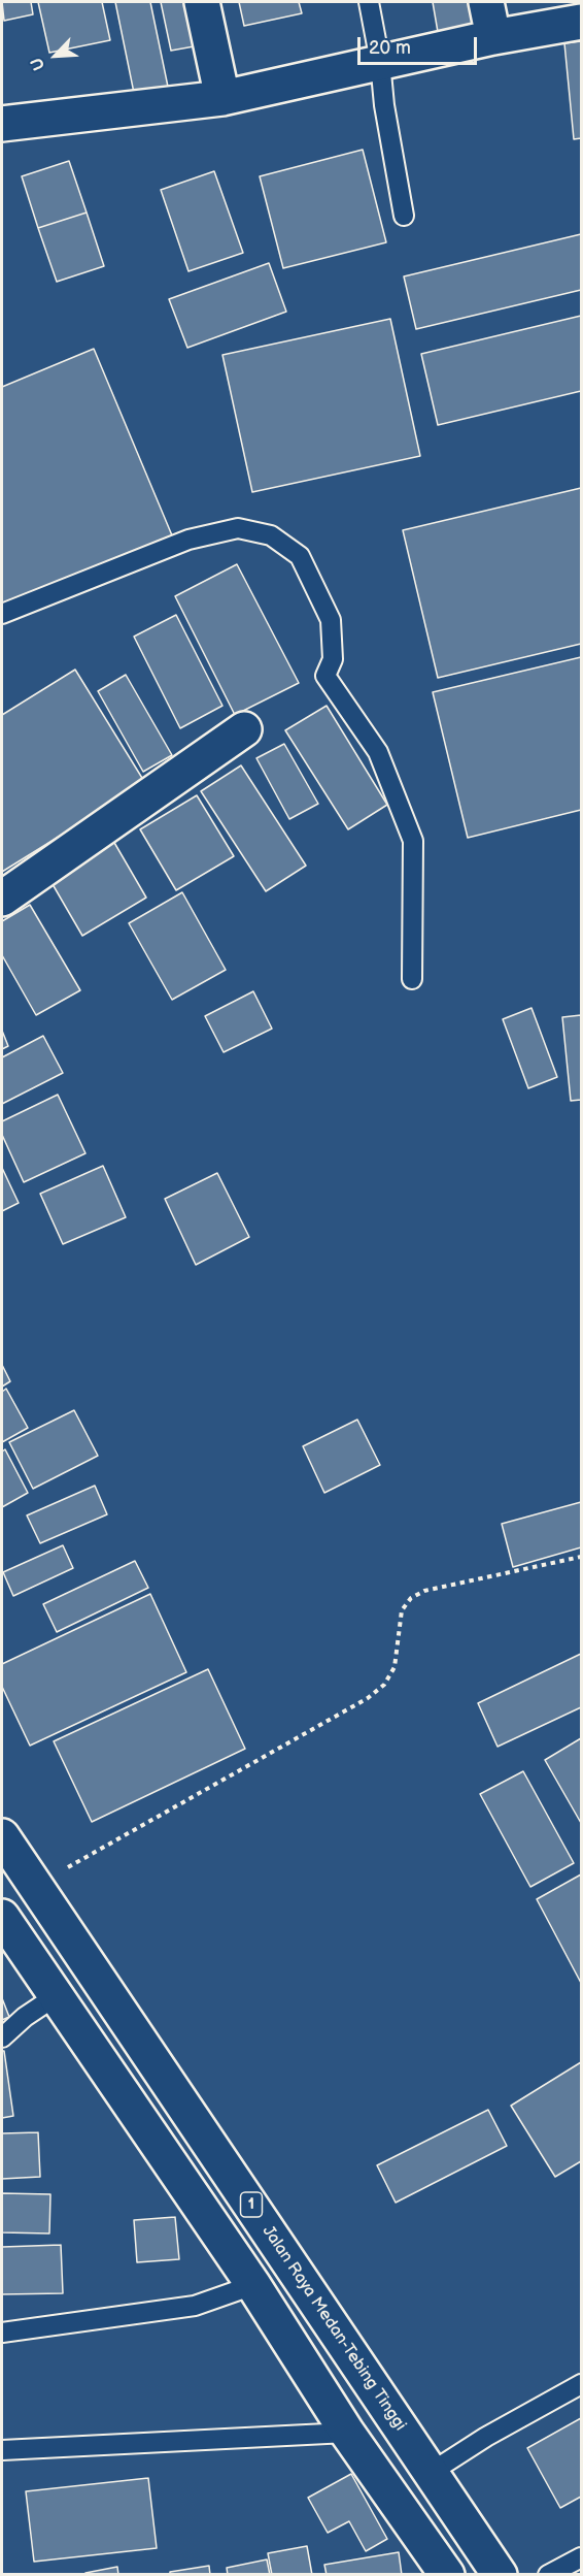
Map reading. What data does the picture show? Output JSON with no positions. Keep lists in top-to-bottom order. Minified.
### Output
{"streets":{"main road":["1","Jalan Raya Medan-Tebing Tinggi"]},"scale_bar":"20 m","north":"bottom left"}
